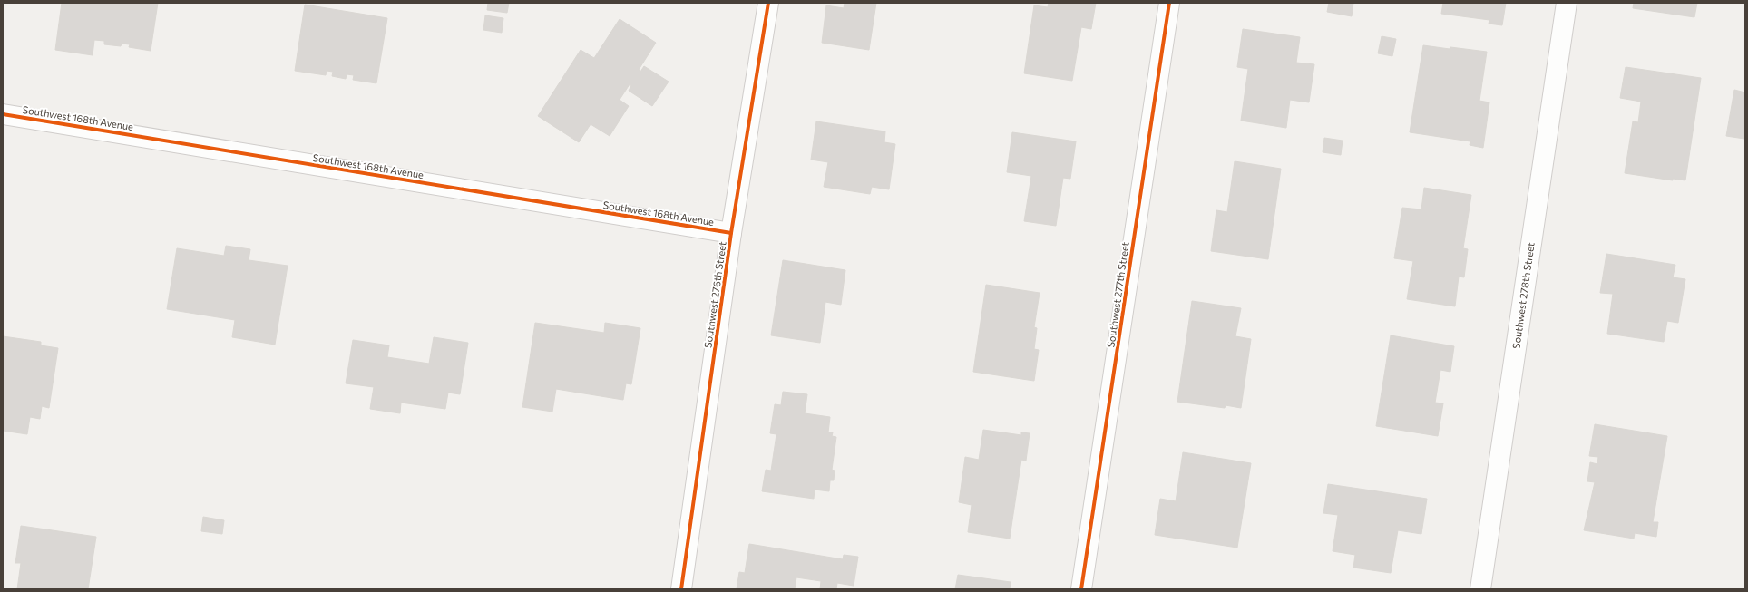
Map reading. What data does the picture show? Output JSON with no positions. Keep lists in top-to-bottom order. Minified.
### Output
{"streets":{"street":["Southwest 168th Avenue","Southwest 276th Street","Southwest 277th Street","Southwest 278th Street"]},"crossings":[["Southwest 168th Avenue","Southwest 276th Street"]]}
